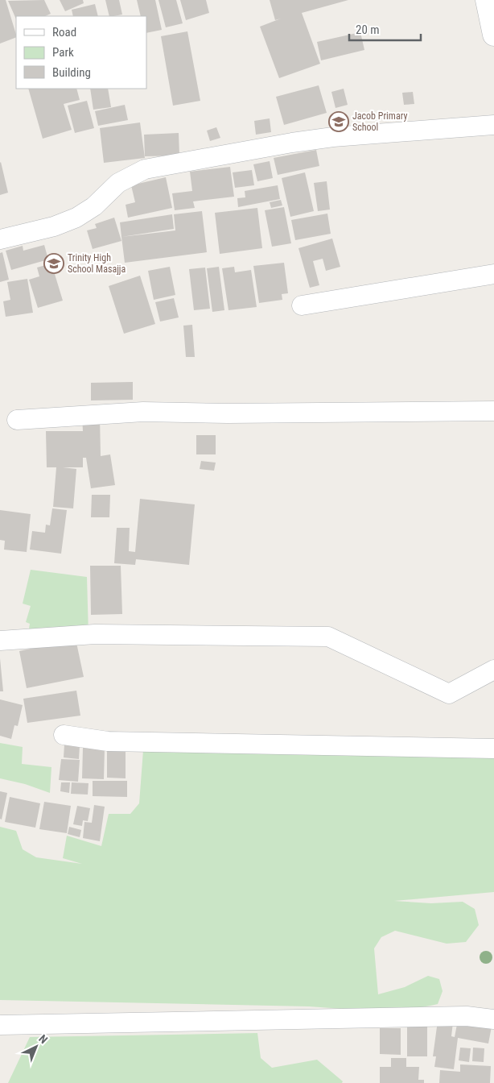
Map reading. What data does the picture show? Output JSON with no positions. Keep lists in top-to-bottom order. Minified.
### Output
{"places":{"school or university":["Jacob Primary School","Trinity High School Masajja"]},"legend":["Road","Park","Building"],"scale_bar":"20 m","north":"top right"}
